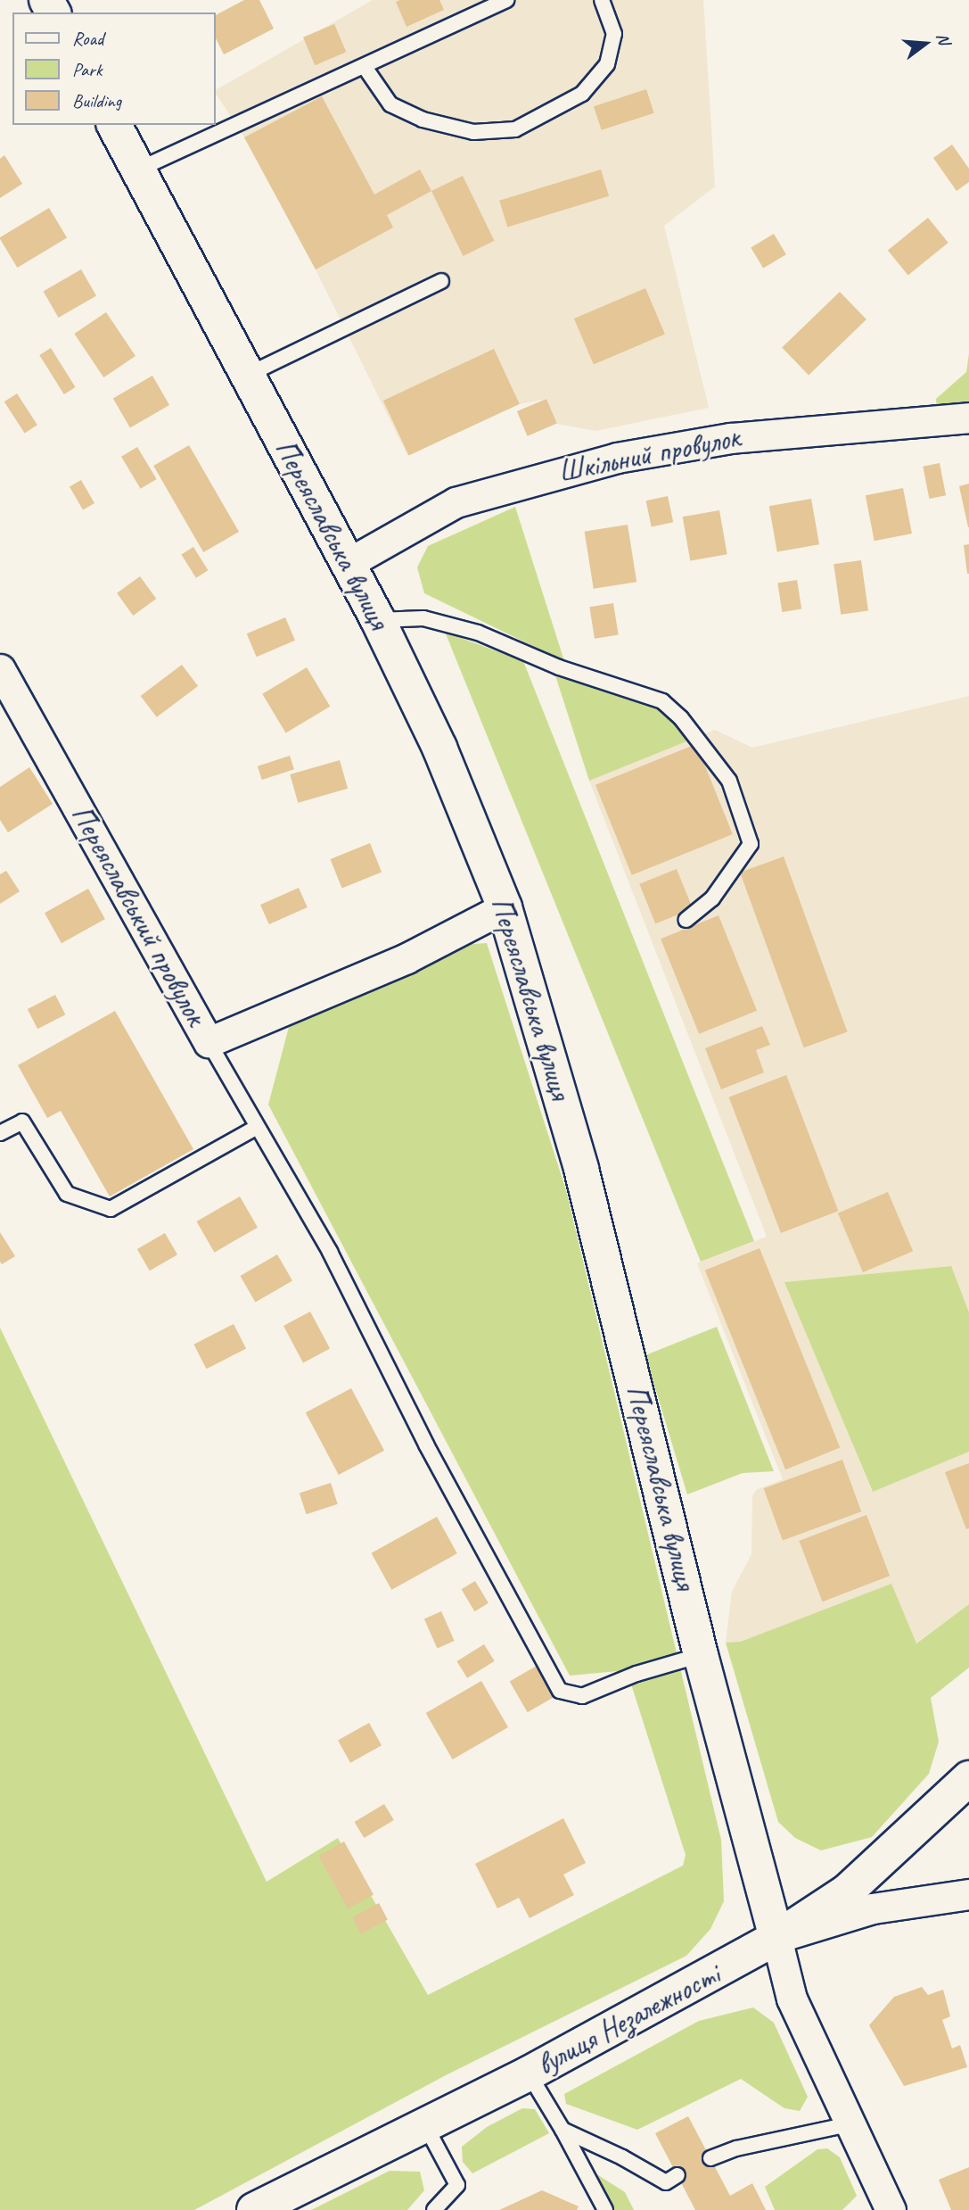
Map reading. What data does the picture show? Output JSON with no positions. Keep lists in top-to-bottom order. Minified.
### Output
{"streets":{"main road":["Переяславська вулиця","вулиця Незалежності"],"street":["Шкільний провулок","Переяславський провулок"]},"crossings":[["Шкільний провулок","Переяславська вулиця"],["Переяславська вулиця","Переяславський провулок"],["Переяславська вулиця","вулиця Незалежності"]],"legend":["Road","Park","Building"],"north":"right"}
